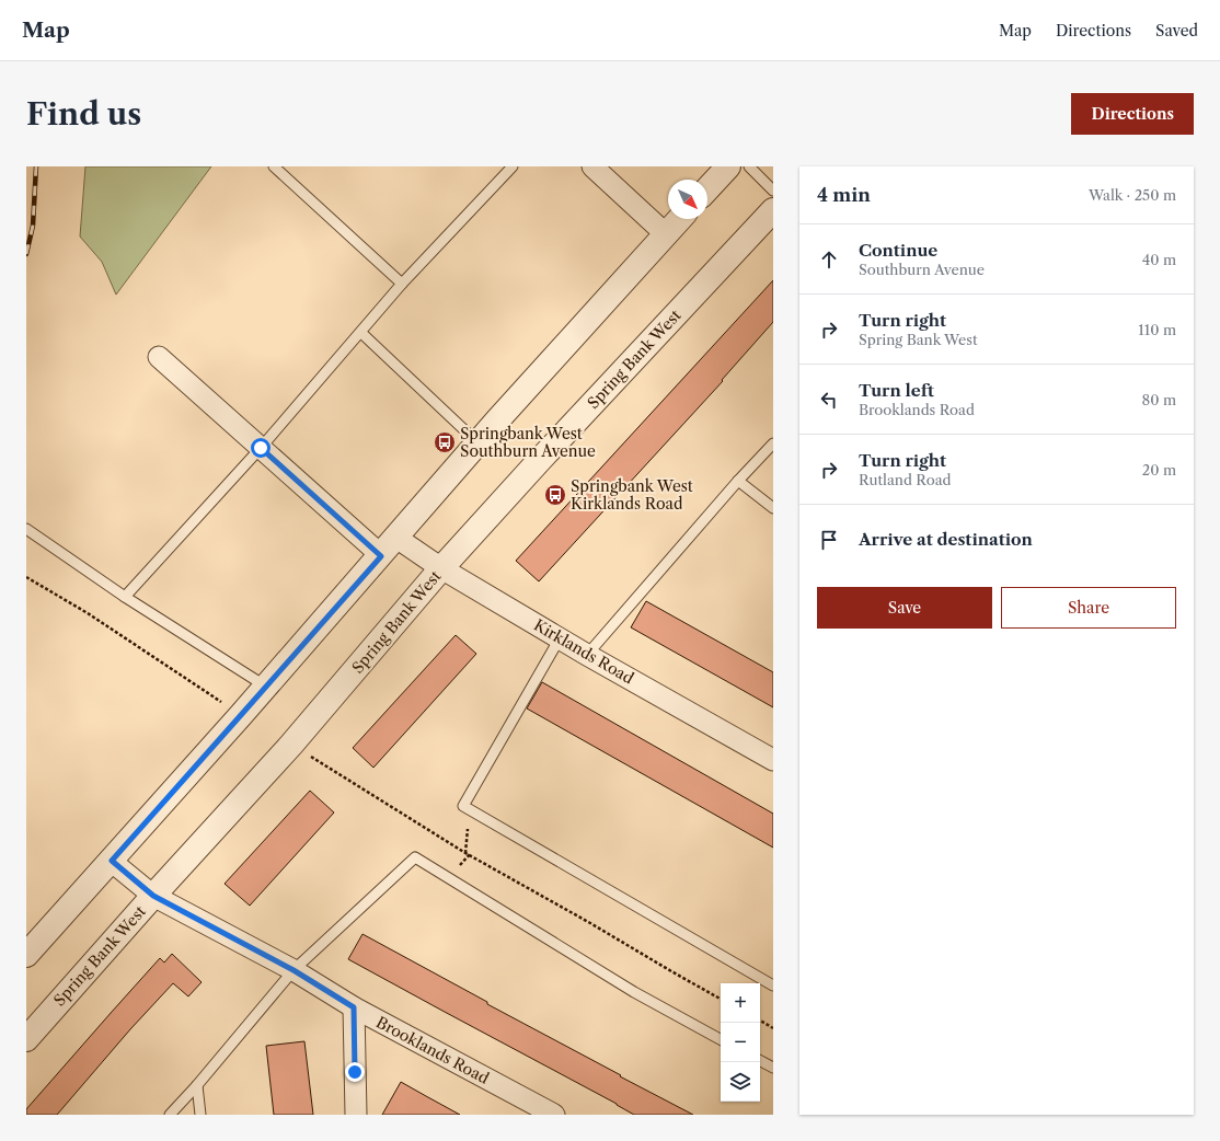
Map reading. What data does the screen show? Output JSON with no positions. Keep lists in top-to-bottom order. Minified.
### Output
{"streets":{"street":["Spring Bank West","Kirklands Road","Brooklands Road"]},"crossings":[["Spring Bank West","Kirklands Road"],["Spring Bank West","Brooklands Road"]],"places":{"bus stop":["Springbank West Southburn Avenue","Springbank West Kirklands Road"]},"north":"bottom right","page":{"header":"Map","nav":["Map","Directions","Saved"],"buttons":["Directions",["Save","Share"]],"title":"Find us","heading":["4 min","Walk · 250 m"],"list":[["Continue","Southburn Avenue","40 m"],["Turn right","Spring Bank West","110 m"],["Turn left","Brooklands Road","80 m"],["Turn right","Rutland Road","20 m"],"Arrive at destination"],"map_buttons":["+","−"]}}
